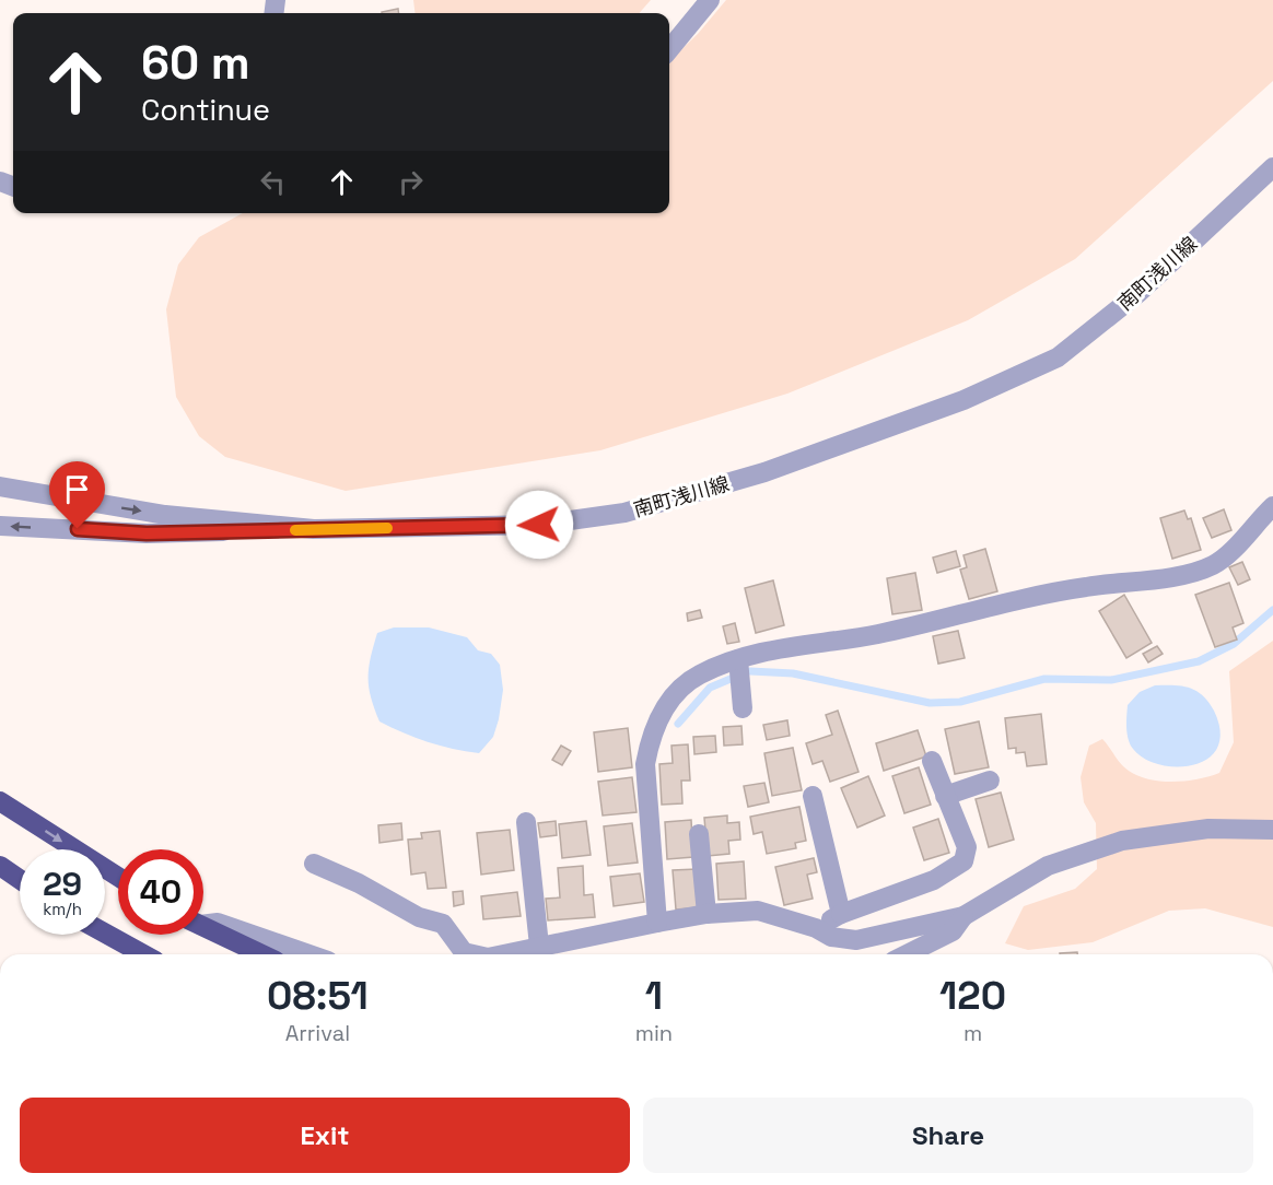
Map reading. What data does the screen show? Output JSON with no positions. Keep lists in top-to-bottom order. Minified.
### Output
{"streets":{"street":["南町浅川線"]},"page":{"turn":["60 m","Continue"],"speed":"29 km/h","limit":"40","eta":["08:51","Arrival","1","min","120","m"],"buttons":["Exit","Share"]}}
